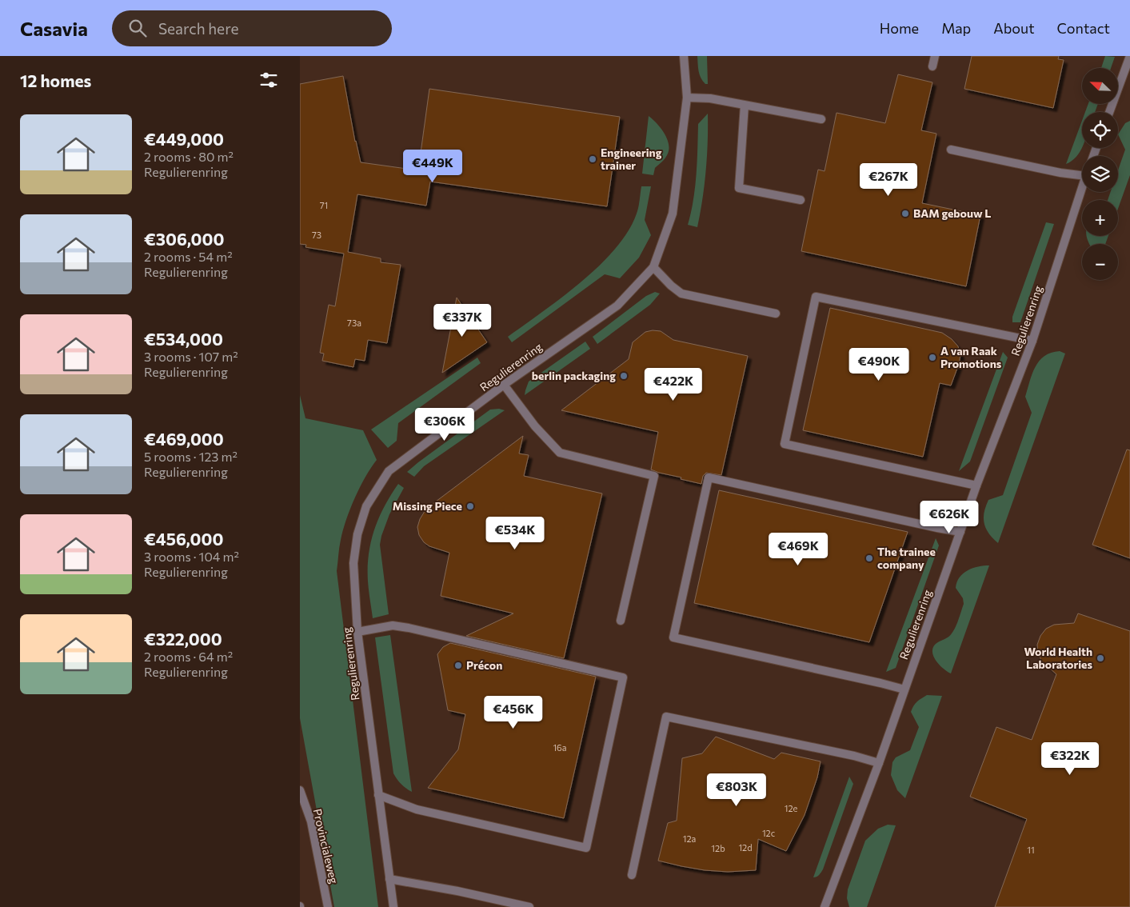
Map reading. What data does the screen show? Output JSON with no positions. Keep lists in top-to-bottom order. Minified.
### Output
{"streets":{"street":["Regulierenring","Provincialeweg"]},"places":["Engineering trainer","BAM gebouw L","A van Raak Promotions","berlin packaging","Missing Piece","The trainee company","World Health Laboratories","Précon"],"house_numbers":["71","73","73a","16a","12e","12c","12a","12d","12b","11"],"north":"top left","page":{"header":"Casavia","search":"Search here","nav":["Home","Map","About","Contact"],"heading":"12 homes","map_buttons":["+","−"],"list":[{"name":"€449,000","note":"2 rooms · 80 m² · Regulierenring"},{"name":"€306,000","note":"2 rooms · 54 m² · Regulierenring"},{"name":"€534,000","note":"3 rooms · 107 m² · Regulierenring"},{"name":"€469,000","note":"5 rooms · 123 m² · Regulierenring"},{"name":"€456,000","note":"3 rooms · 104 m² · Regulierenring"},{"name":"€322,000","note":"2 rooms · 64 m² · Regulierenring"}],"price":["€449K","€267K","€337K","€490K","€422K","€306K","€626K","€534K","€469K","€456K","€322K","€803K"]}}
